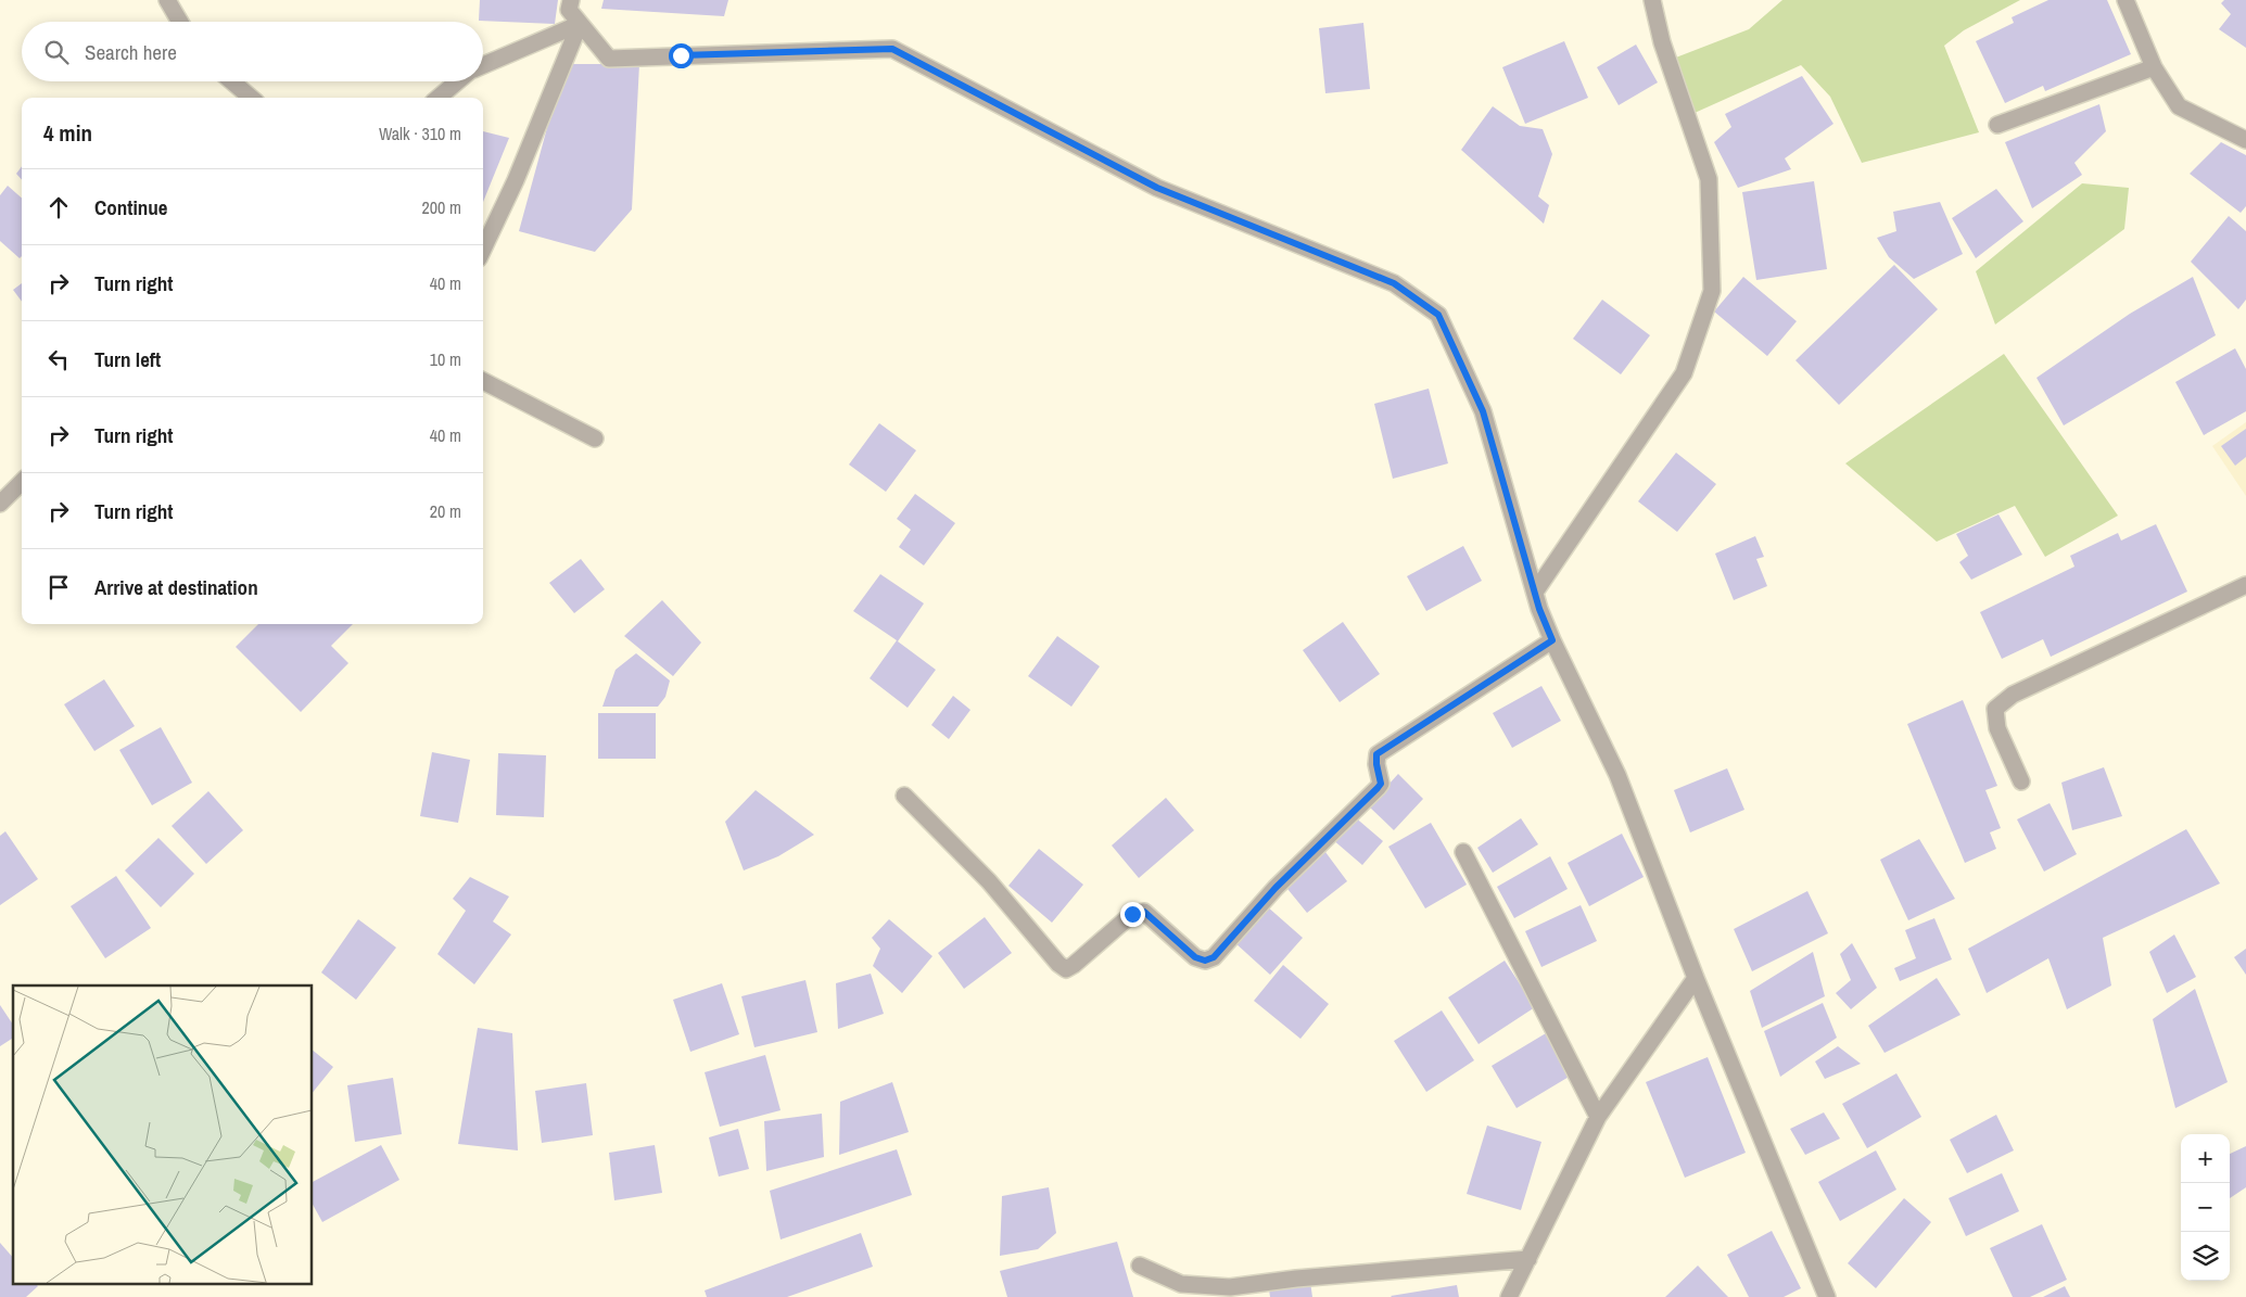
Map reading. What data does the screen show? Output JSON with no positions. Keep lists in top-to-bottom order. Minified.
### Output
{"page":{"search":"Search here","heading":["4 min","Walk · 310 m"],"list":[["Continue","200 m"],["Turn right","40 m"],["Turn left","10 m"],["Turn right","40 m"],["Turn right","20 m"],"Arrive at destination"],"map_buttons":["+","−"]}}
